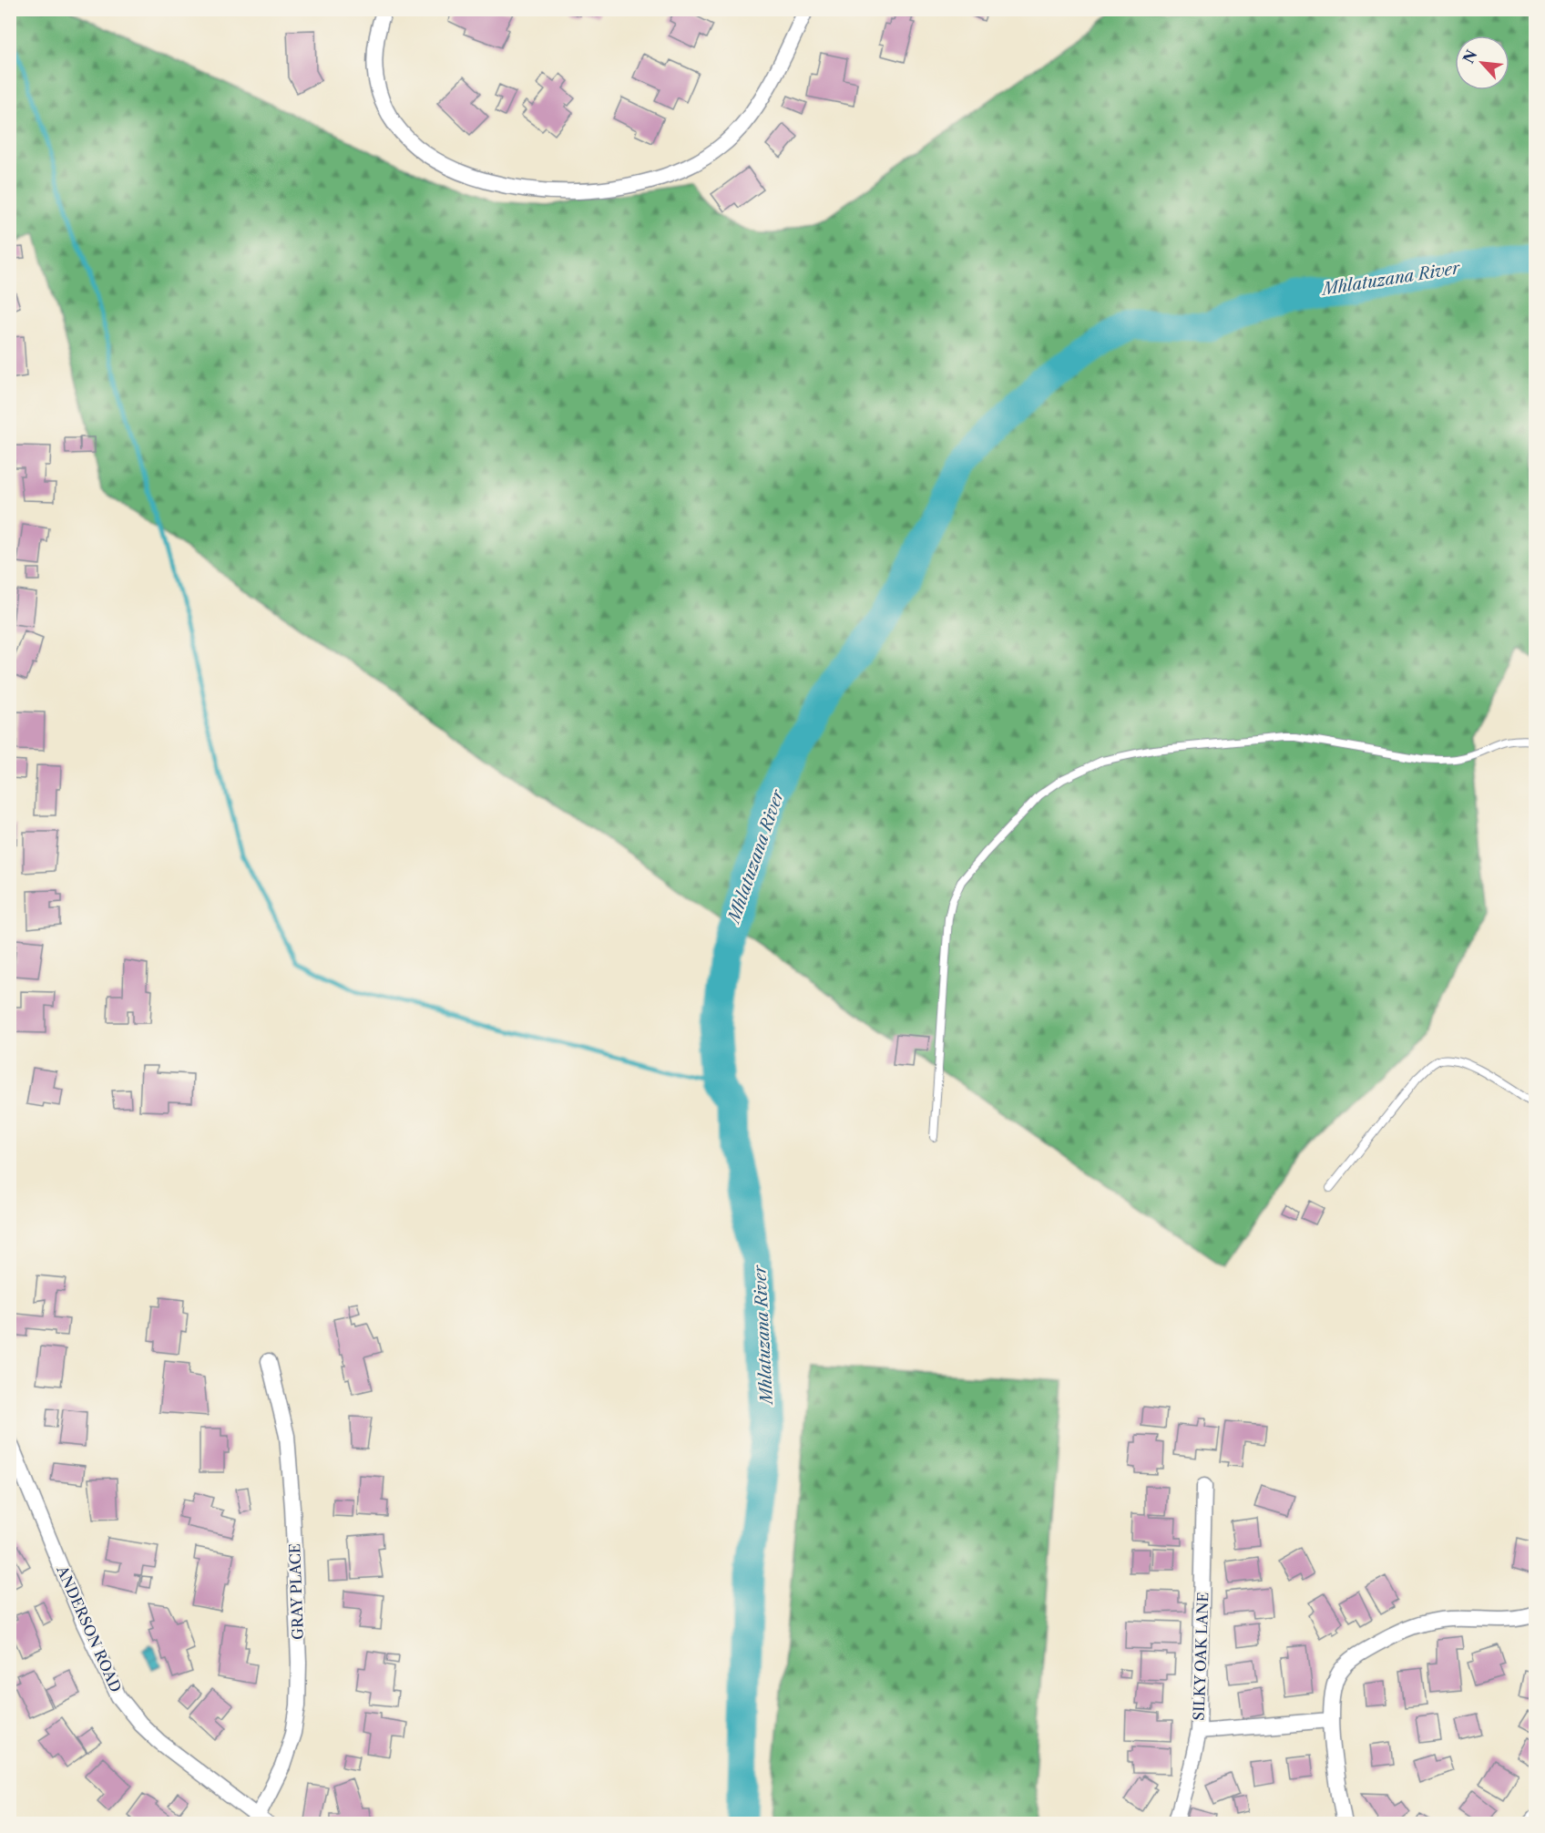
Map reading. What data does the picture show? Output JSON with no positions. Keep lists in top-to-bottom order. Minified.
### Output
{"streets":{"street":["GRAY PLACE","ANDERSON ROAD","SILKY OAK LANE"]},"crossings":[["GRAY PLACE","ANDERSON ROAD"]],"water":["Mhlatuzana River"],"north":"top left"}
